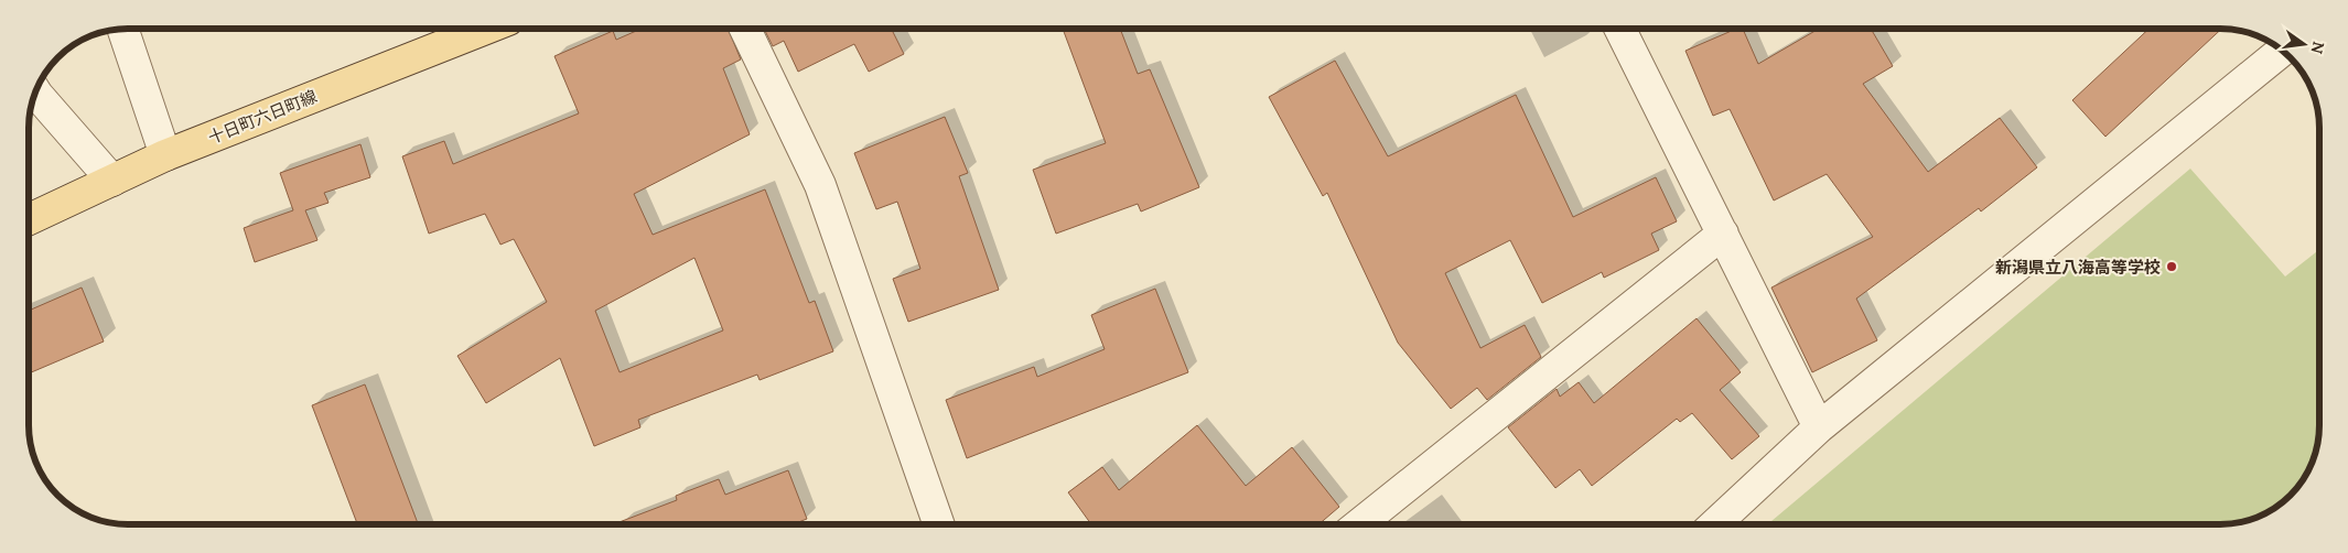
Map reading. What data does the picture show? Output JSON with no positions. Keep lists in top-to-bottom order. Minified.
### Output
{"streets":{"main road":["十日町六日町線"]},"places":["新潟県立八海高等学校"],"north":"right"}
